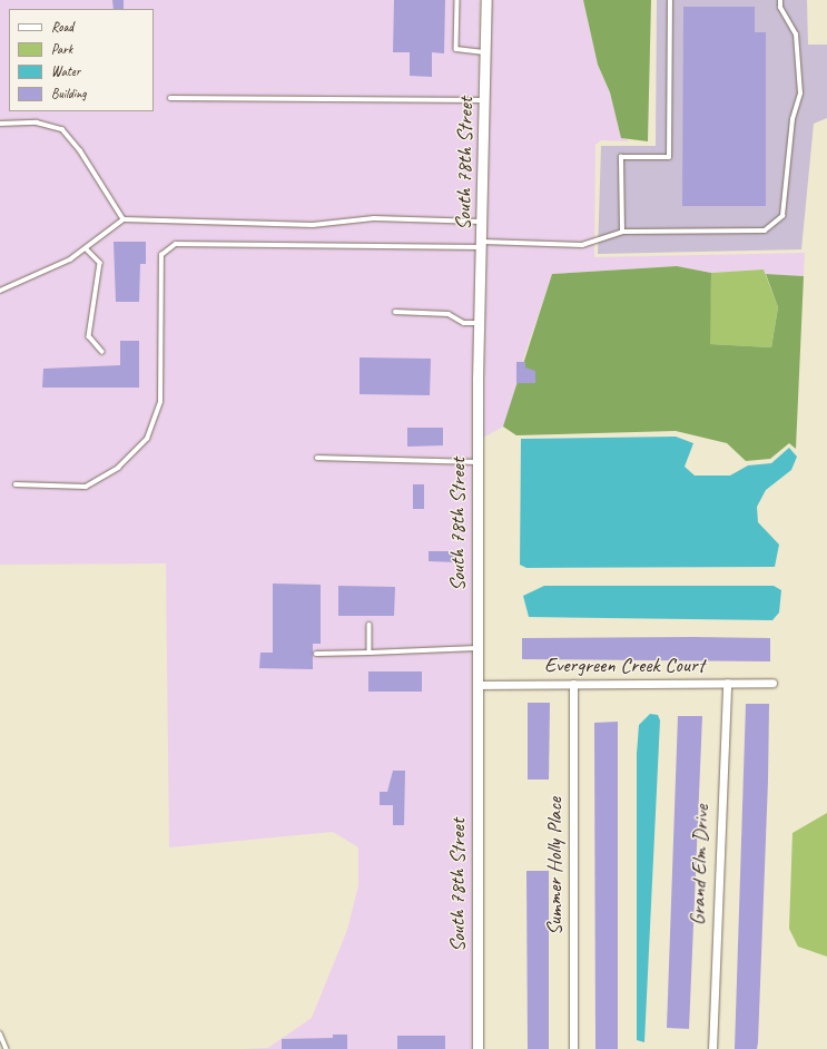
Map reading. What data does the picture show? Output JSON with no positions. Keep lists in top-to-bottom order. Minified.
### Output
{"streets":{"street":["South 78th Street","Evergreen Creek Court","Grand Elm Drive","Summer Holly Place"]},"crossings":[["South 78th Street","Evergreen Creek Court"],["Evergreen Creek Court","Grand Elm Drive"],["Evergreen Creek Court","Summer Holly Place"]],"legend":["Road","Park","Water","Building"]}
